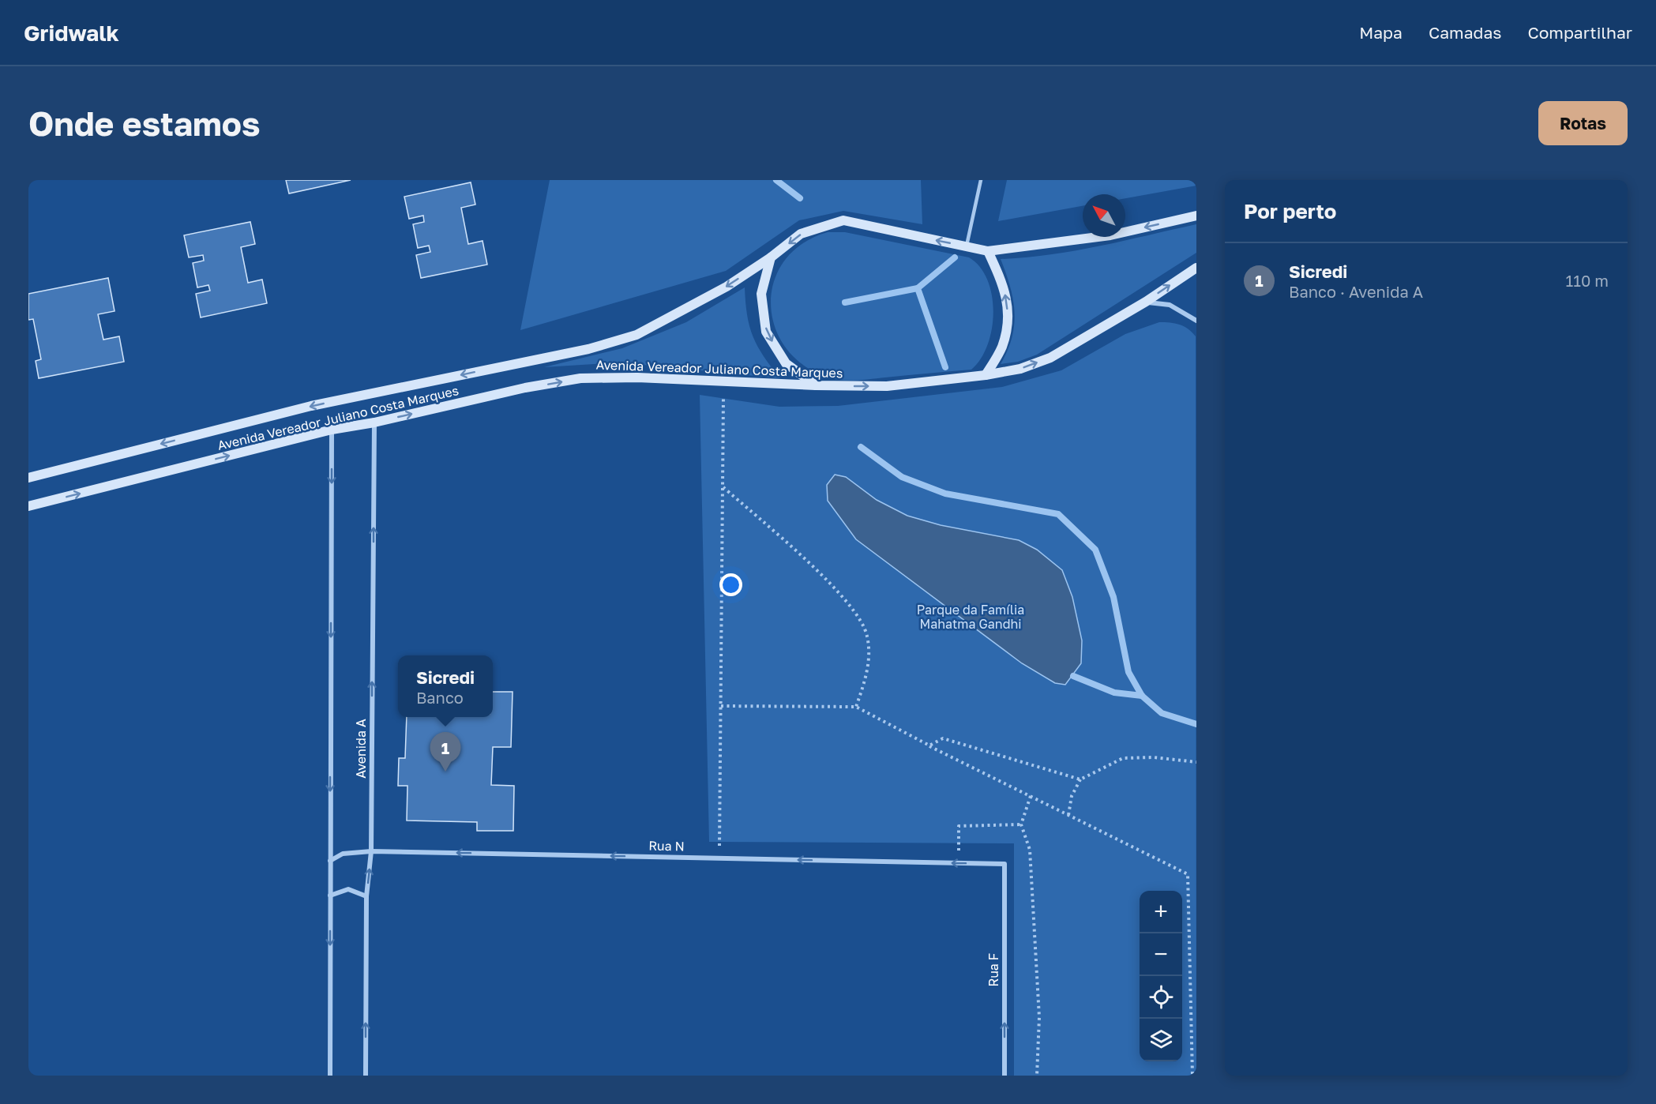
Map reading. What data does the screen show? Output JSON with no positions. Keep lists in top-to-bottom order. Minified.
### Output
{"streets":{"main road":["Avenida Vereador Juliano Costa Marques"],"street":["Avenida A","Rua N","Rua F"]},"crossings":[["Avenida Vereador Juliano Costa Marques","Avenida A"],["Avenida A","Rua N"],["Rua N","Rua F"]],"one_way":["Rua N","Rua F"],"parks":["Parque da Família Mahatma Gandhi"],"north":"top left","page":{"header":"Gridwalk","nav":["Mapa","Camadas","Compartilhar"],"buttons":"Rotas","title":"Onde estamos","heading":"Por perto","list":[{"mark":"1","name":"Sicredi","note":"Banco · Avenida A","value":"110 m"}],"popup":["Sicredi","Banco"],"pins":"1","map_buttons":["+","−"]}}
